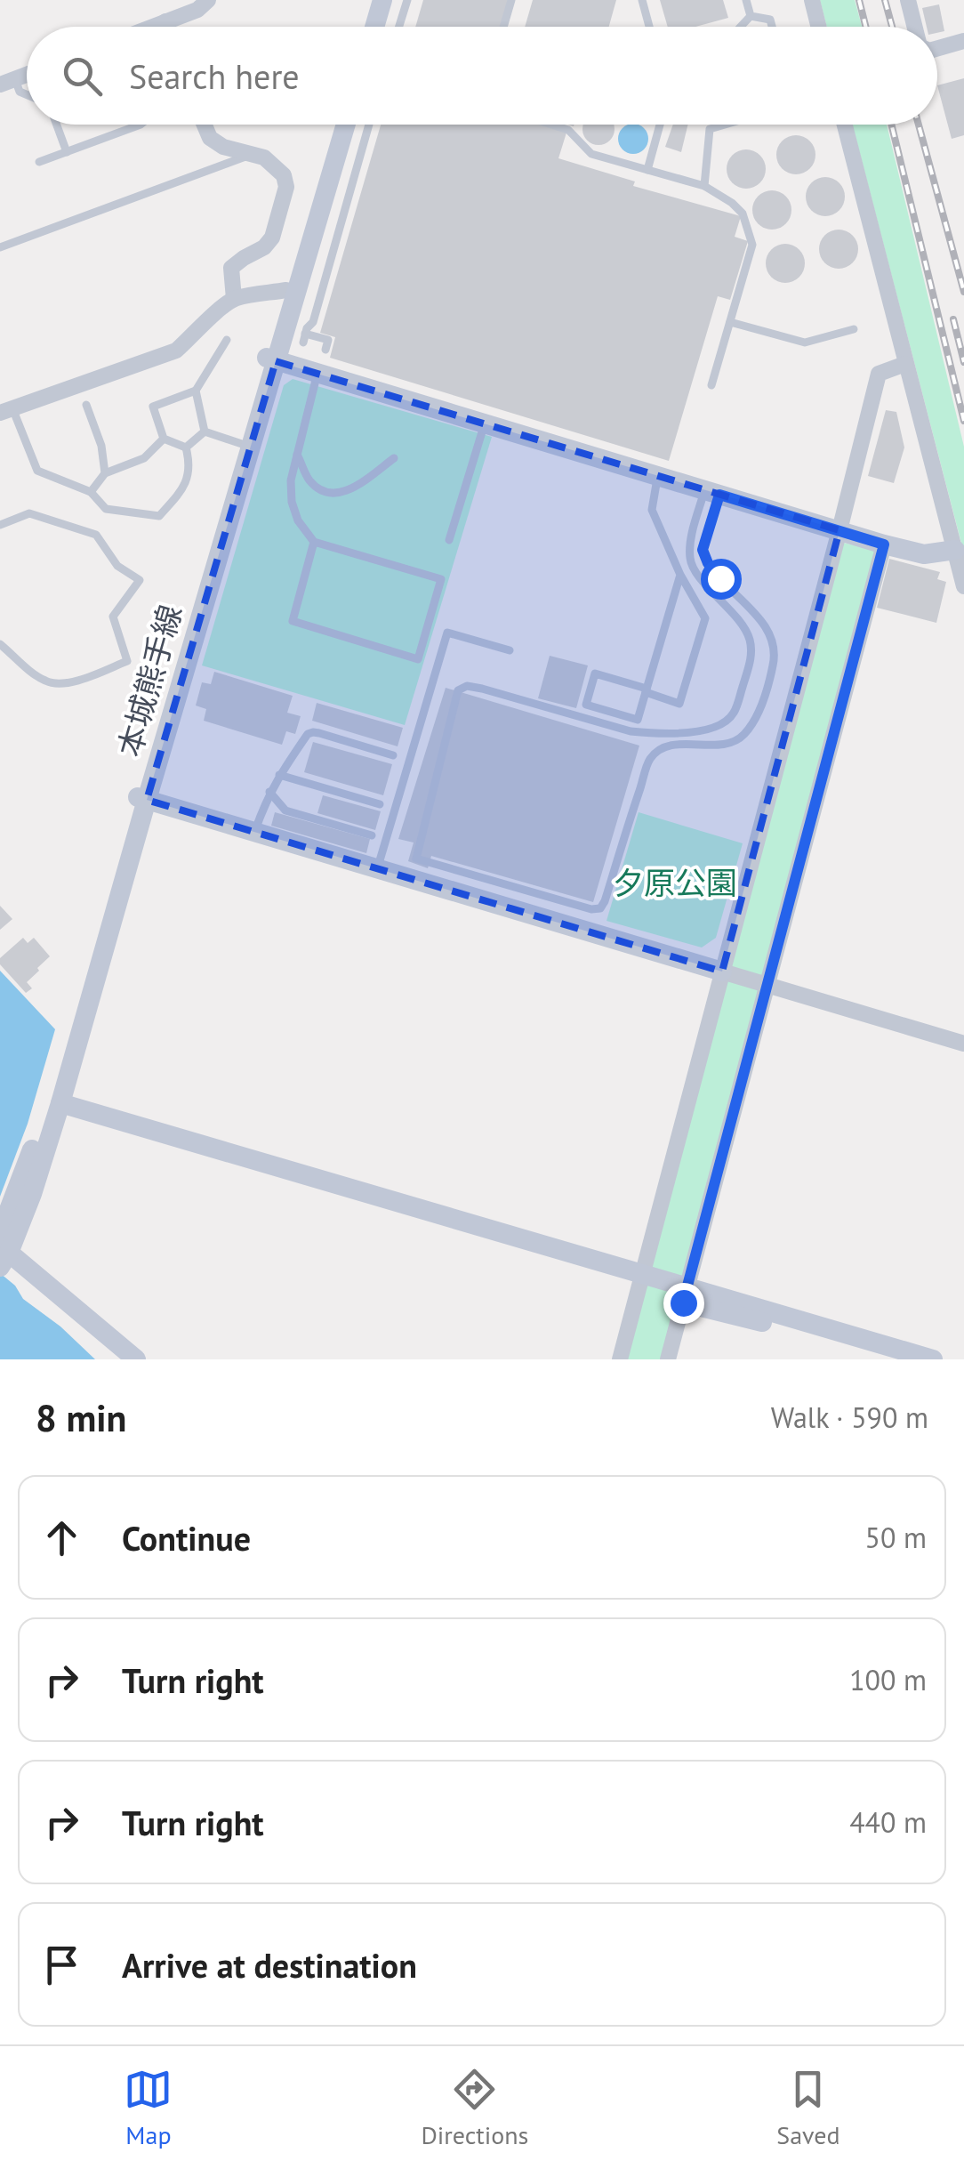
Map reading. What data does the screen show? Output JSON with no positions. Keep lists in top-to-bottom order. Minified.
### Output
{"streets":{"street":["本城熊手線"]},"parks":["夕原公園"],"page":{"search":"Search here","heading":["8 min","Walk · 590 m"],"list":[["Continue","50 m"],["Turn right","100 m"],["Turn right","440 m"],"Arrive at destination"],"nav":["Map","Directions","Saved"]}}
